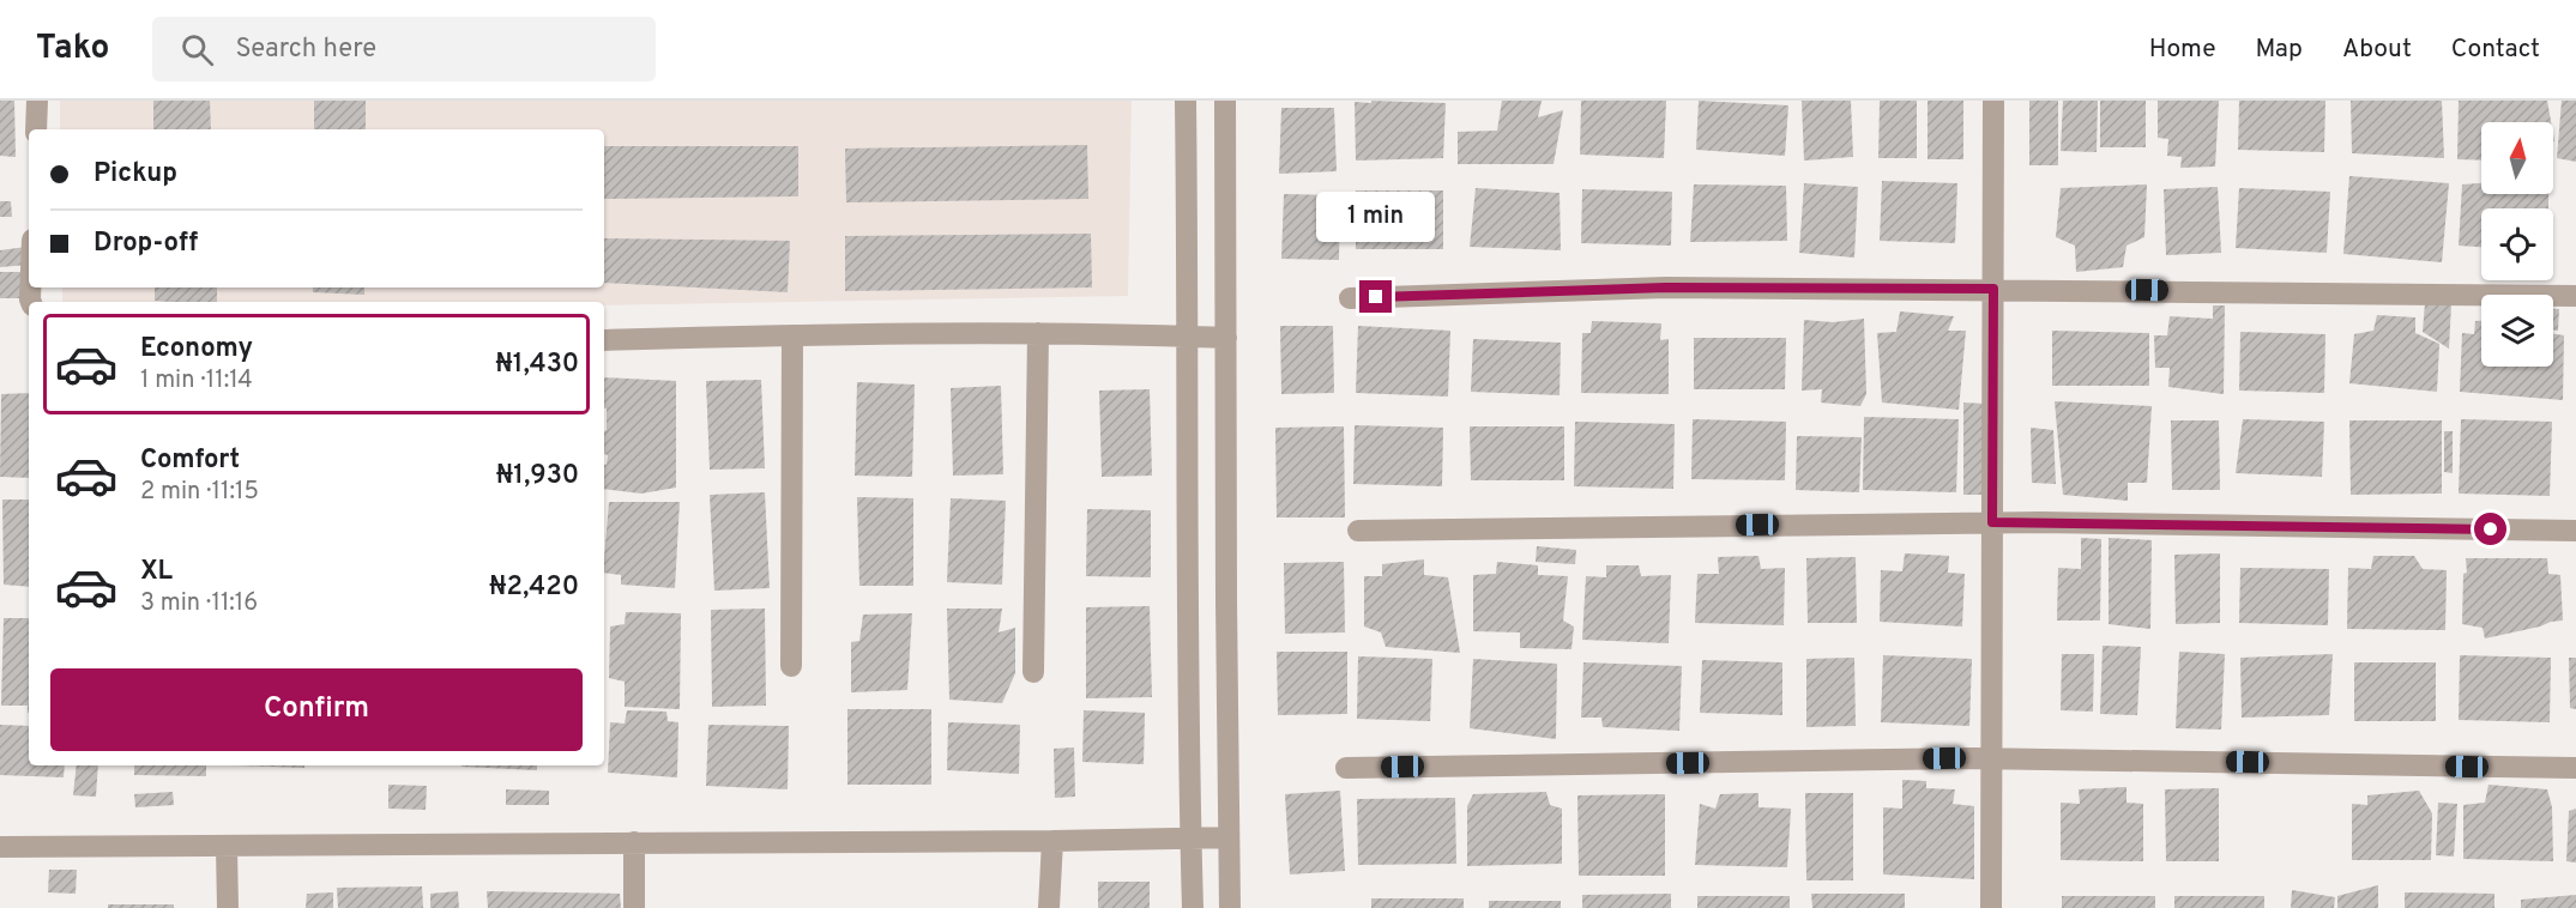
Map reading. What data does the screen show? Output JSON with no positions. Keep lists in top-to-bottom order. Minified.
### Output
{"north":"top","page":{"header":"Tako","search":"Search here","nav":["Home","Map","About","Contact"],"banner":["Pickup","Drop-off"],"bubble":"1 min","list":[{"name":"Economy","note":"1 min · 11:14","value":"₦1,430"},{"name":"Comfort","note":"2 min · 11:15","value":"₦1,930"},{"name":"XL","note":"3 min · 11:16","value":"₦2,420"}],"buttons":"Confirm"}}
